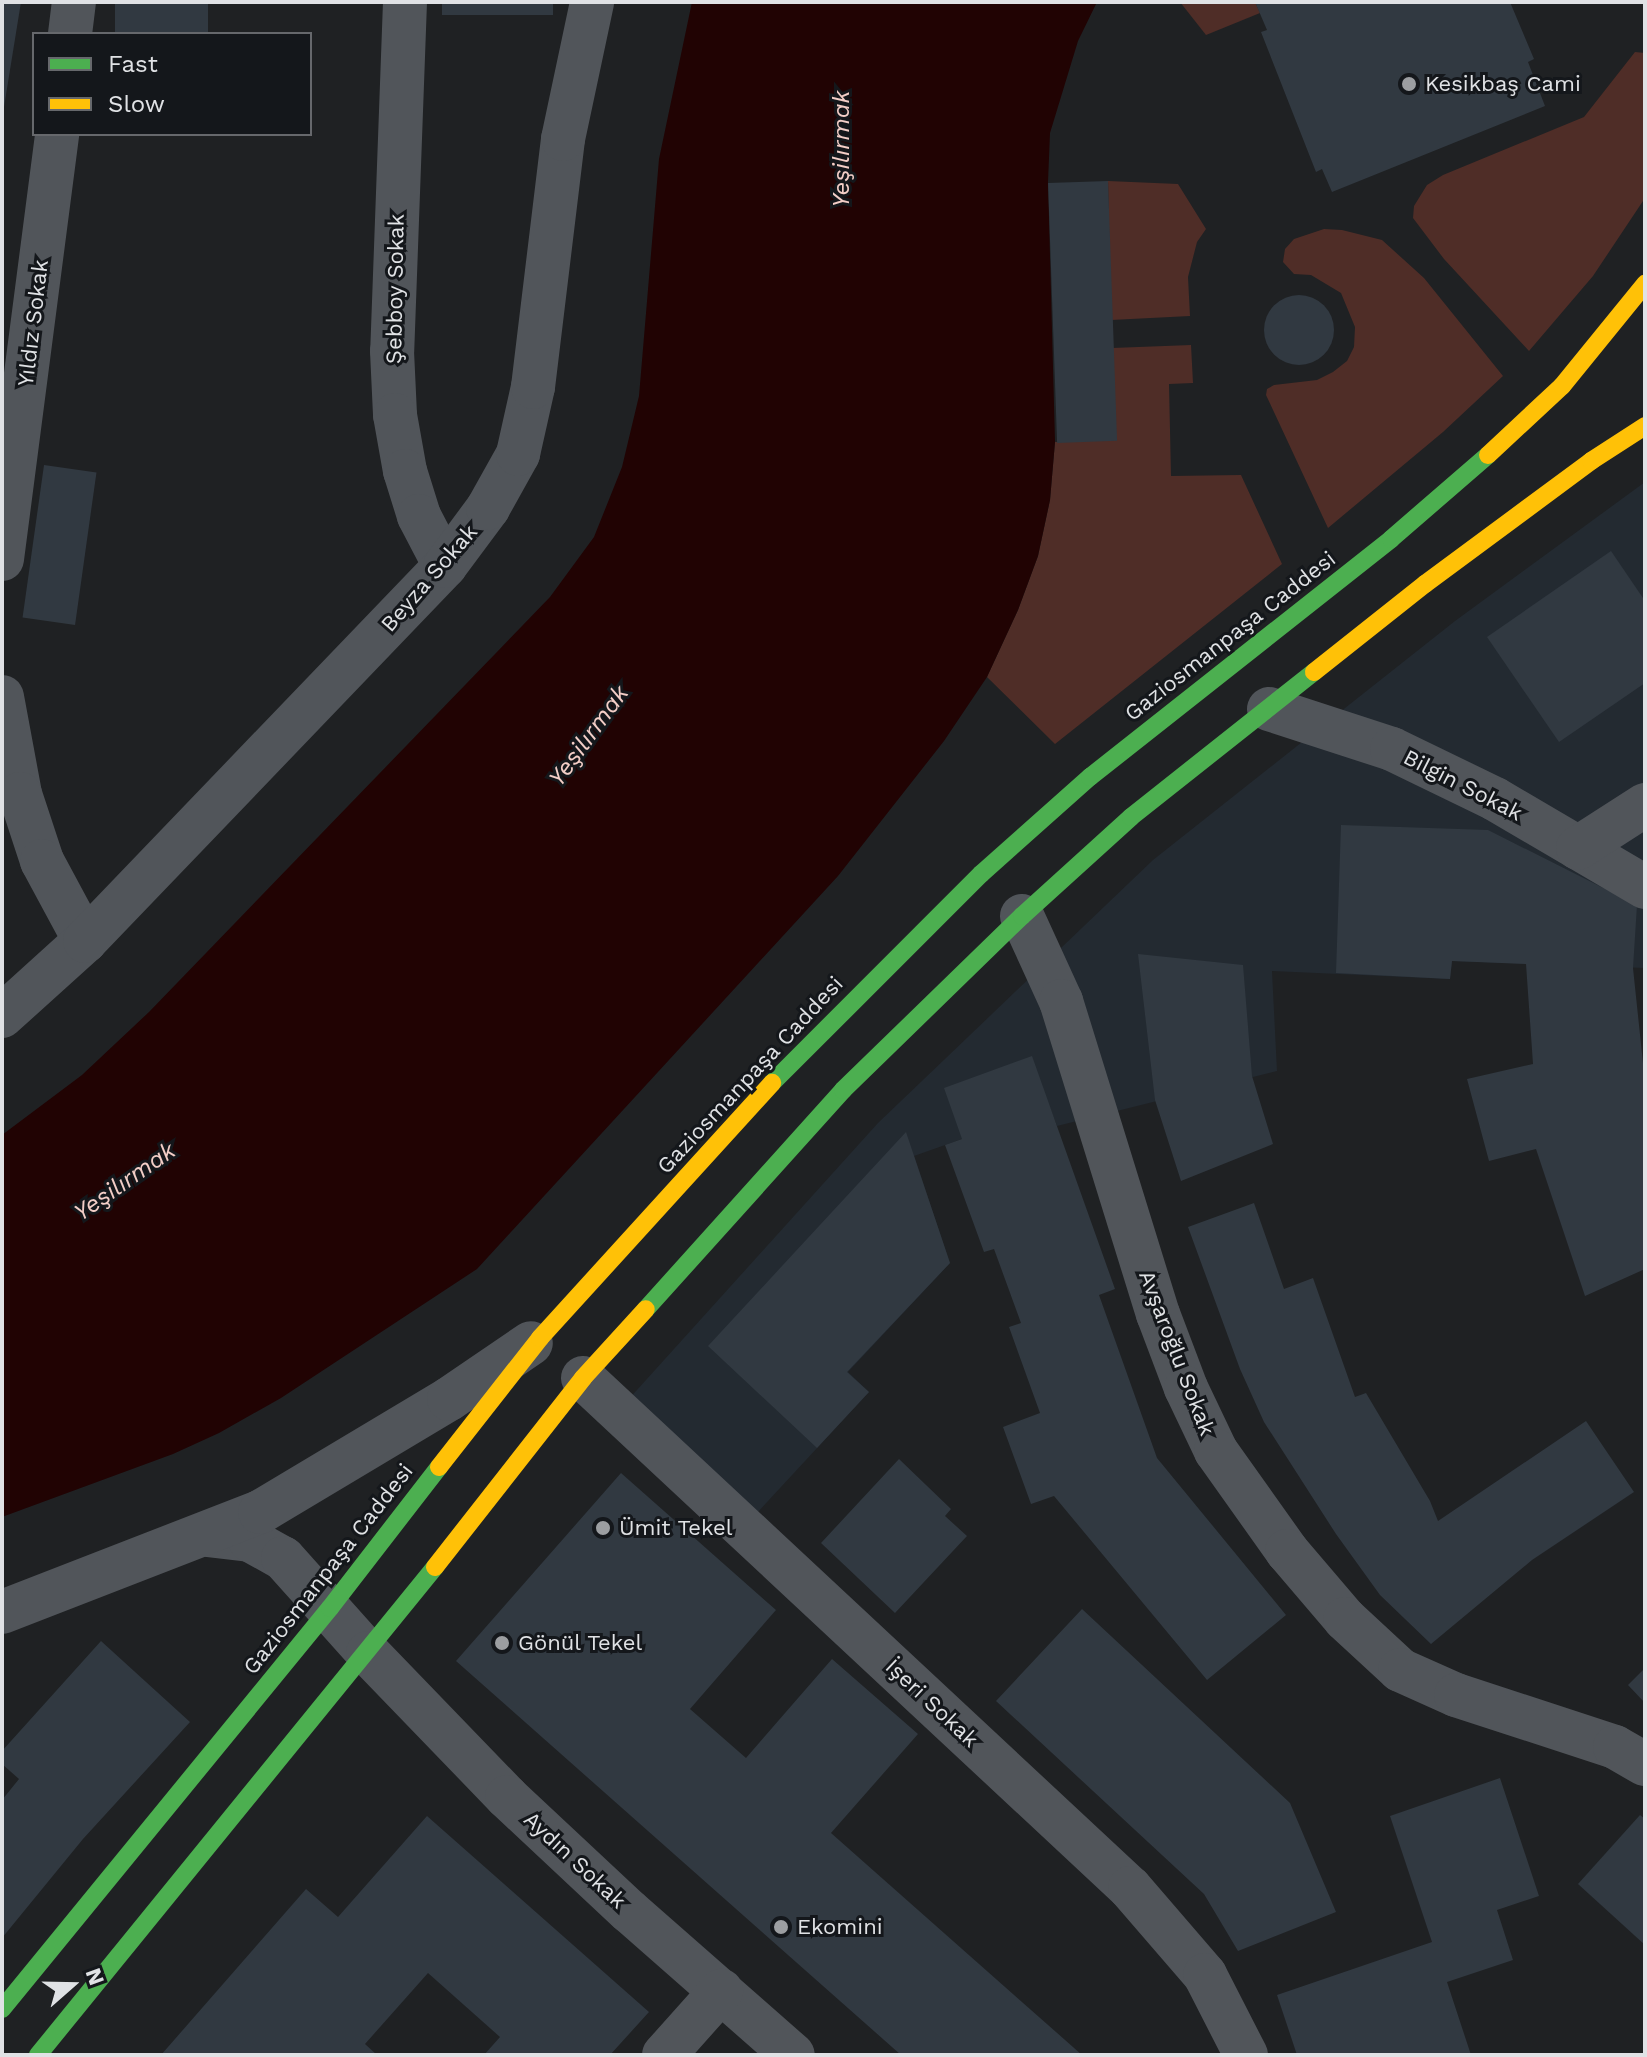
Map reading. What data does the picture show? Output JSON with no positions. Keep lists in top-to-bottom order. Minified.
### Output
{"streets":{"main road":["Gaziosmanpaşa Caddesi"],"street":["Şebboy Sokak","Yıldız Sokak","Beyza Sokak","Bilgin Sokak","Avşaroğlu Sokak","İşeri Sokak","Aydın Sokak"]},"crossings":[["Şebboy Sokak","Beyza Sokak"],["Gaziosmanpaşa Caddesi","Aydın Sokak"]],"water":["Yeşilırmak"],"places":["Kesikbaş Cami","Ümit Tekel","Gönül Tekel","Ekomini"],"legend":["Fast","Slow"],"north":"right"}
